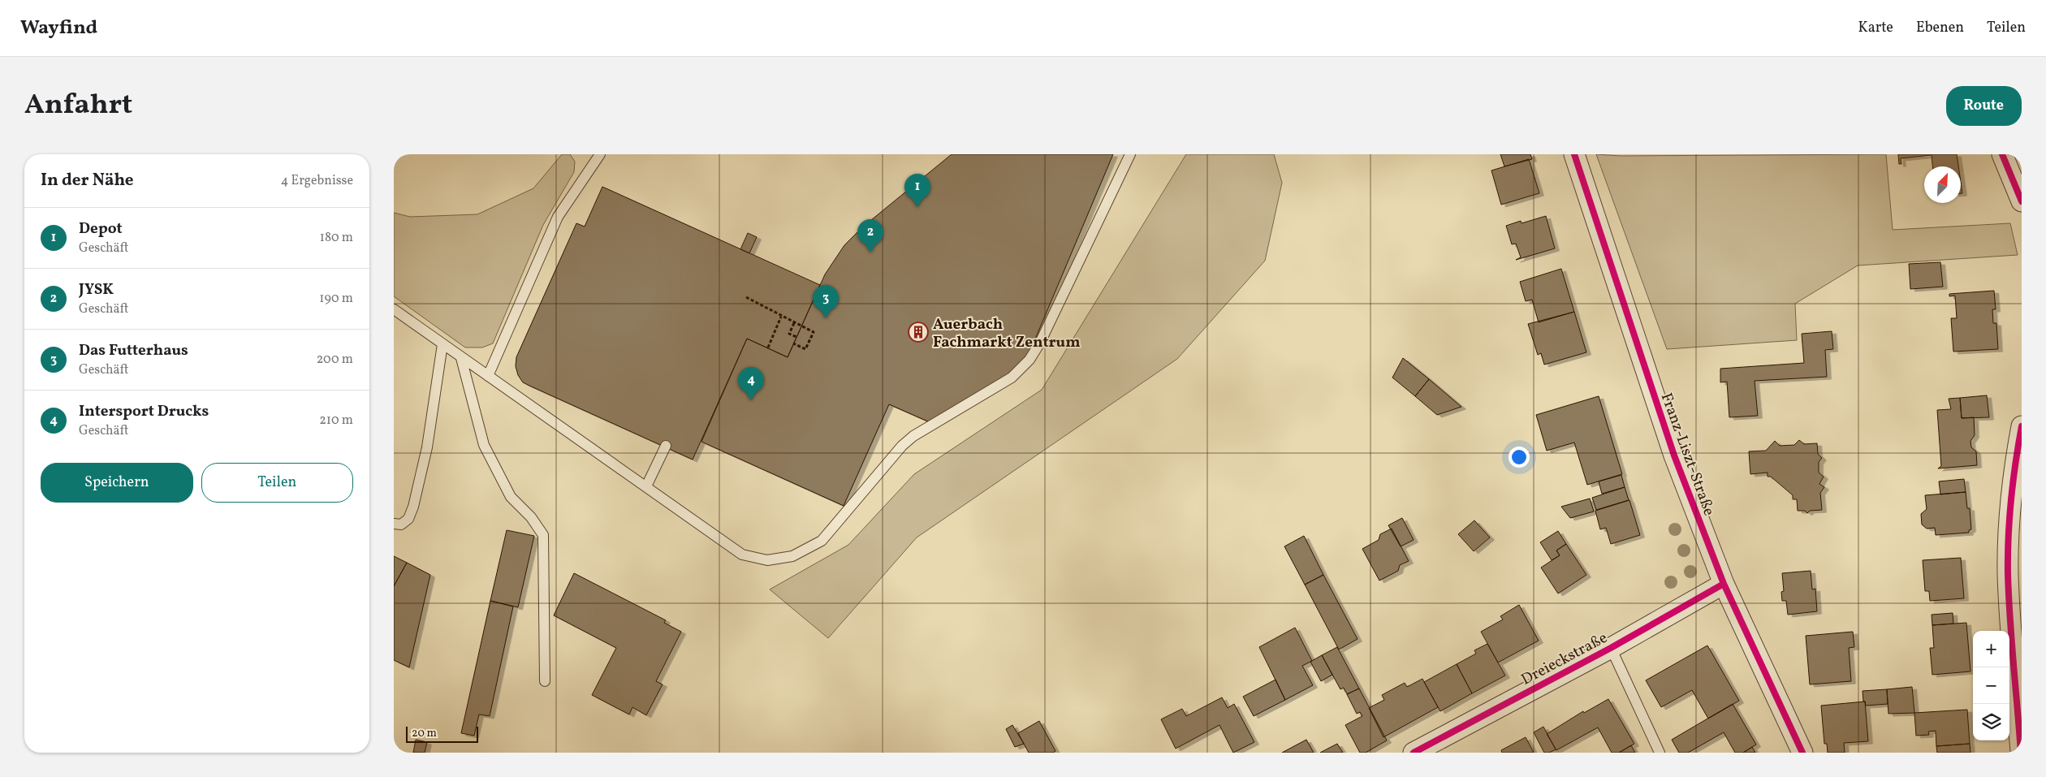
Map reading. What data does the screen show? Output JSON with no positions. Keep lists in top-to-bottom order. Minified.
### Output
{"streets":{"street":["Franz-Liszt-Straße","Dreieckstraße"]},"crossings":[["Franz-Liszt-Straße","Dreieckstraße"]],"places":{"building":["Auerbach Fachmarkt Zentrum"]},"scale_bar":"20 m","north":"top right","page":{"header":"Wayfind","nav":["Karte","Ebenen","Teilen"],"title":"Anfahrt","buttons":["Route",["Speichern","Teilen"]],"heading":["In der Nähe","4 Ergebnisse"],"pins":["1","2","3","4"],"list":[{"mark":"1","name":"Depot","note":"Geschäft","value":"180 m"},{"mark":"2","name":"JYSK","note":"Geschäft","value":"190 m"},{"mark":"3","name":"Das Futterhaus","note":"Geschäft","value":"200 m"},{"mark":"4","name":"Intersport Drucks","note":"Geschäft","value":"210 m"}],"map_buttons":["+","−"],"scale":"20 m"}}
